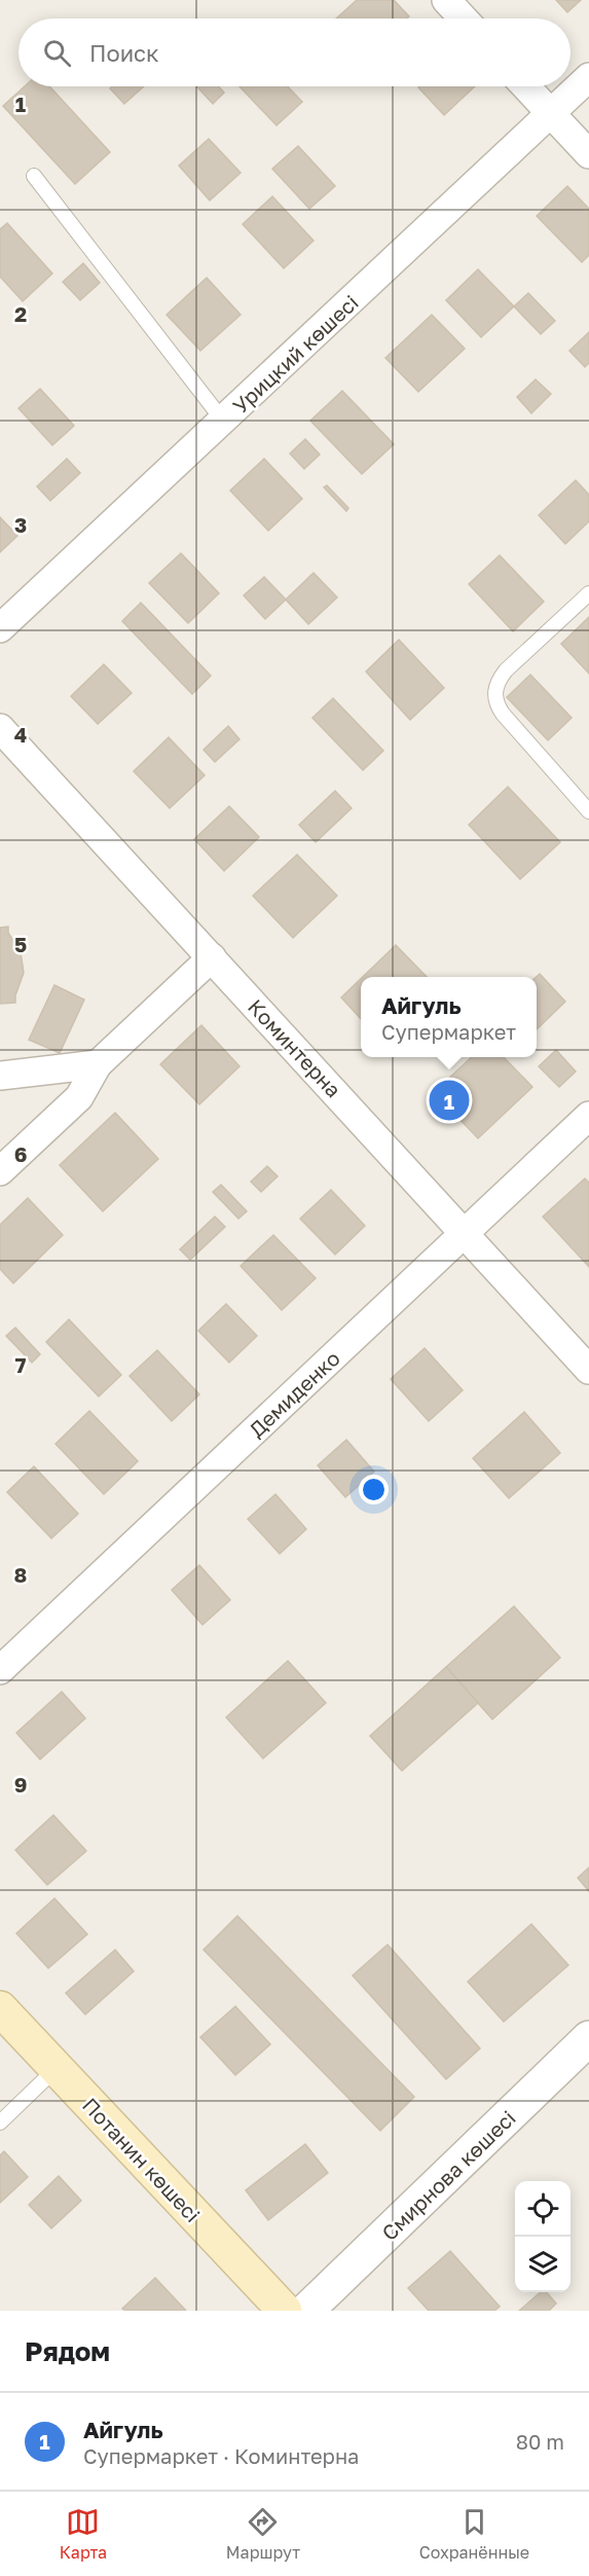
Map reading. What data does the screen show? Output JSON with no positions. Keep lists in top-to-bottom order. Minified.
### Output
{"streets":{"main road":["Потанин көшесі"],"street":["Урицкий көшесі","Коминтерна","Демиденко","Смирнова көшесі"]},"crossings":[["Коминтерна","Демиденко"]],"page":{"search":"Поиск","popup":["Айгуль","Супермаркет"],"pins":"1","heading":"Рядом","list":[{"mark":"1","name":"Айгуль","note":"Супермаркет · Коминтерна","value":"80 m"}],"nav":["Карта","Маршрут","Сохранённые"]},"grid":{"rows":["1","2","3","4","5","6","7","8","9"]}}
